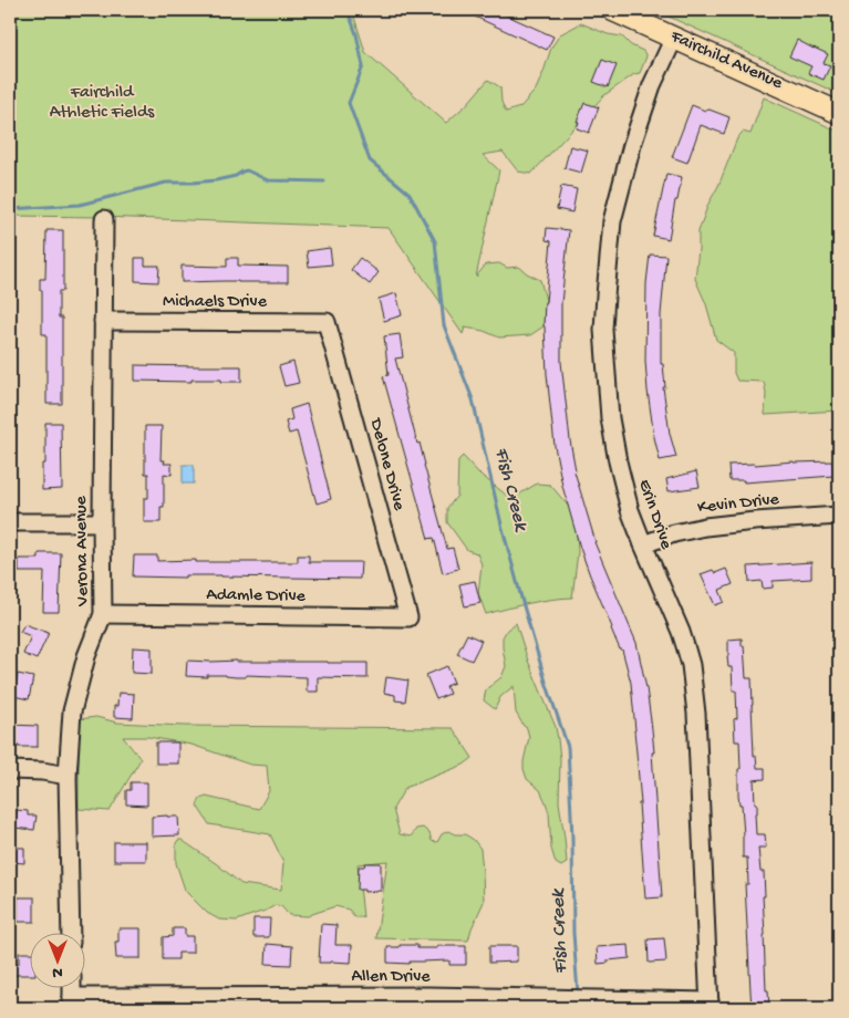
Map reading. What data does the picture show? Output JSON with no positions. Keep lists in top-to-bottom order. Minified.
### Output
{"streets":{"main road":["Fairchild Avenue"],"street":["Michaels Drive","Delone Drive","Kevin Drive","Erin Drive","Verona Avenue","Adamle Drive","Allen Drive"]},"crossings":[["Fairchild Avenue","Erin Drive"],["Michaels Drive","Delone Drive"],["Michaels Drive","Verona Avenue"],["Delone Drive","Adamle Drive"],["Kevin Drive","Erin Drive"],["Erin Drive","Allen Drive"],["Verona Avenue","Adamle Drive"]],"water":["Fish Creek"],"parks":["Fairchild Athletic Fields"],"north":"bottom"}
